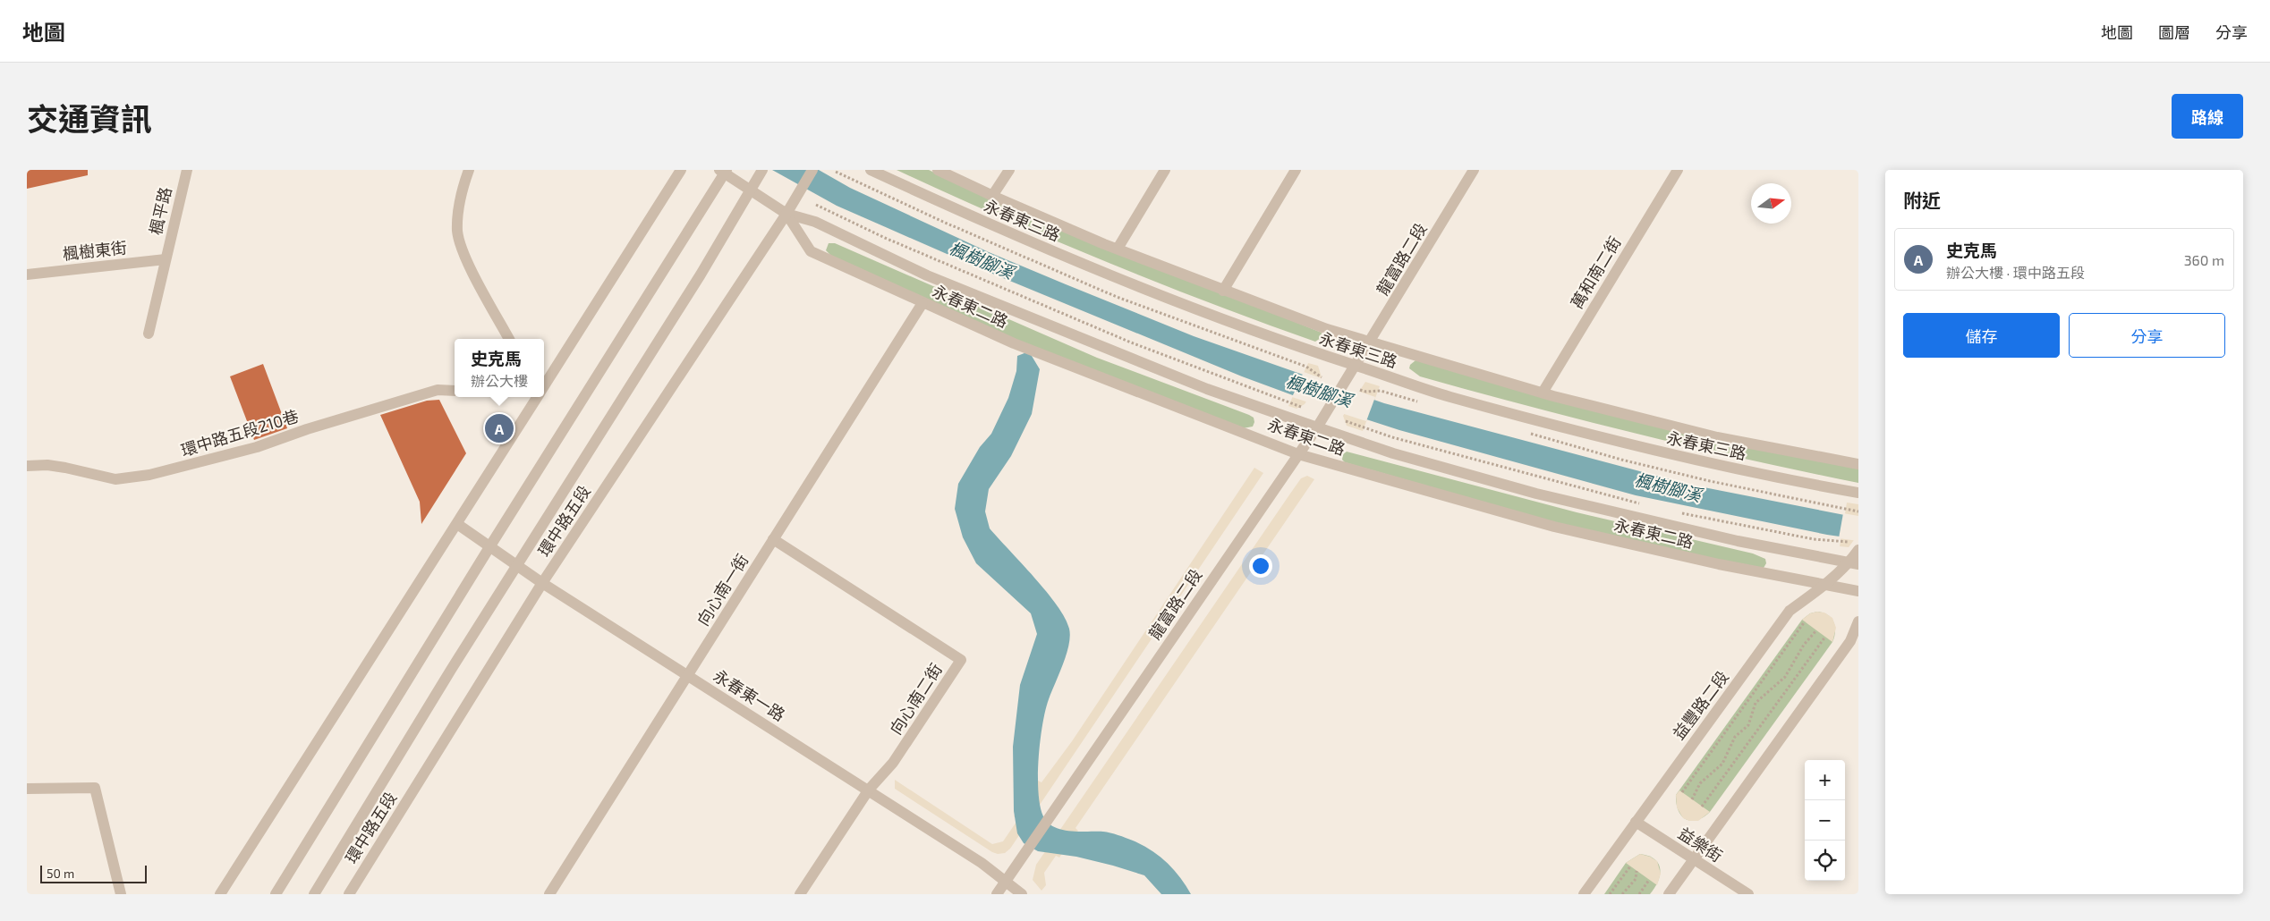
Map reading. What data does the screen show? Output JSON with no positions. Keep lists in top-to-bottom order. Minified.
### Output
{"streets":{"street":["楓平路","永春東三路","楓樹東街","龍富路二段","萬和南二街","永春東二路","環中路五段210巷","環中路五段","向心南一街","永春東一路","向心南二街","益豐路二段","益樂街"]},"crossings":[["楓平路","楓樹東街"],["永春東三路","龍富路二段"],["永春東三路","萬和南二街"],["龍富路二段","永春東二路"],["龍富路二段","永春東一路"],["永春東二路","環中路五段"],["永春東二路","向心南一街"],["永春東二路","益豐路二段"],["環中路五段","永春東一路"],["向心南一街","永春東一路"],["向心南一街","向心南二街"],["永春東一路","向心南二街"],["益豐路二段","益樂街"]],"water":["楓樹腳溪"],"scale_bar":"50 m","north":"right","page":{"header":"地圖","nav":["地圖","圖層","分享"],"title":"交通資訊","buttons":["路線",["儲存","分享"]],"heading":"附近","list":[{"mark":"A","name":"史克馬","note":"辦公大樓 · 環中路五段","value":"360 m"}],"popup":["史克馬","辦公大樓"],"pins":"A","map_buttons":["+","−"],"scale":"50 m"}}
